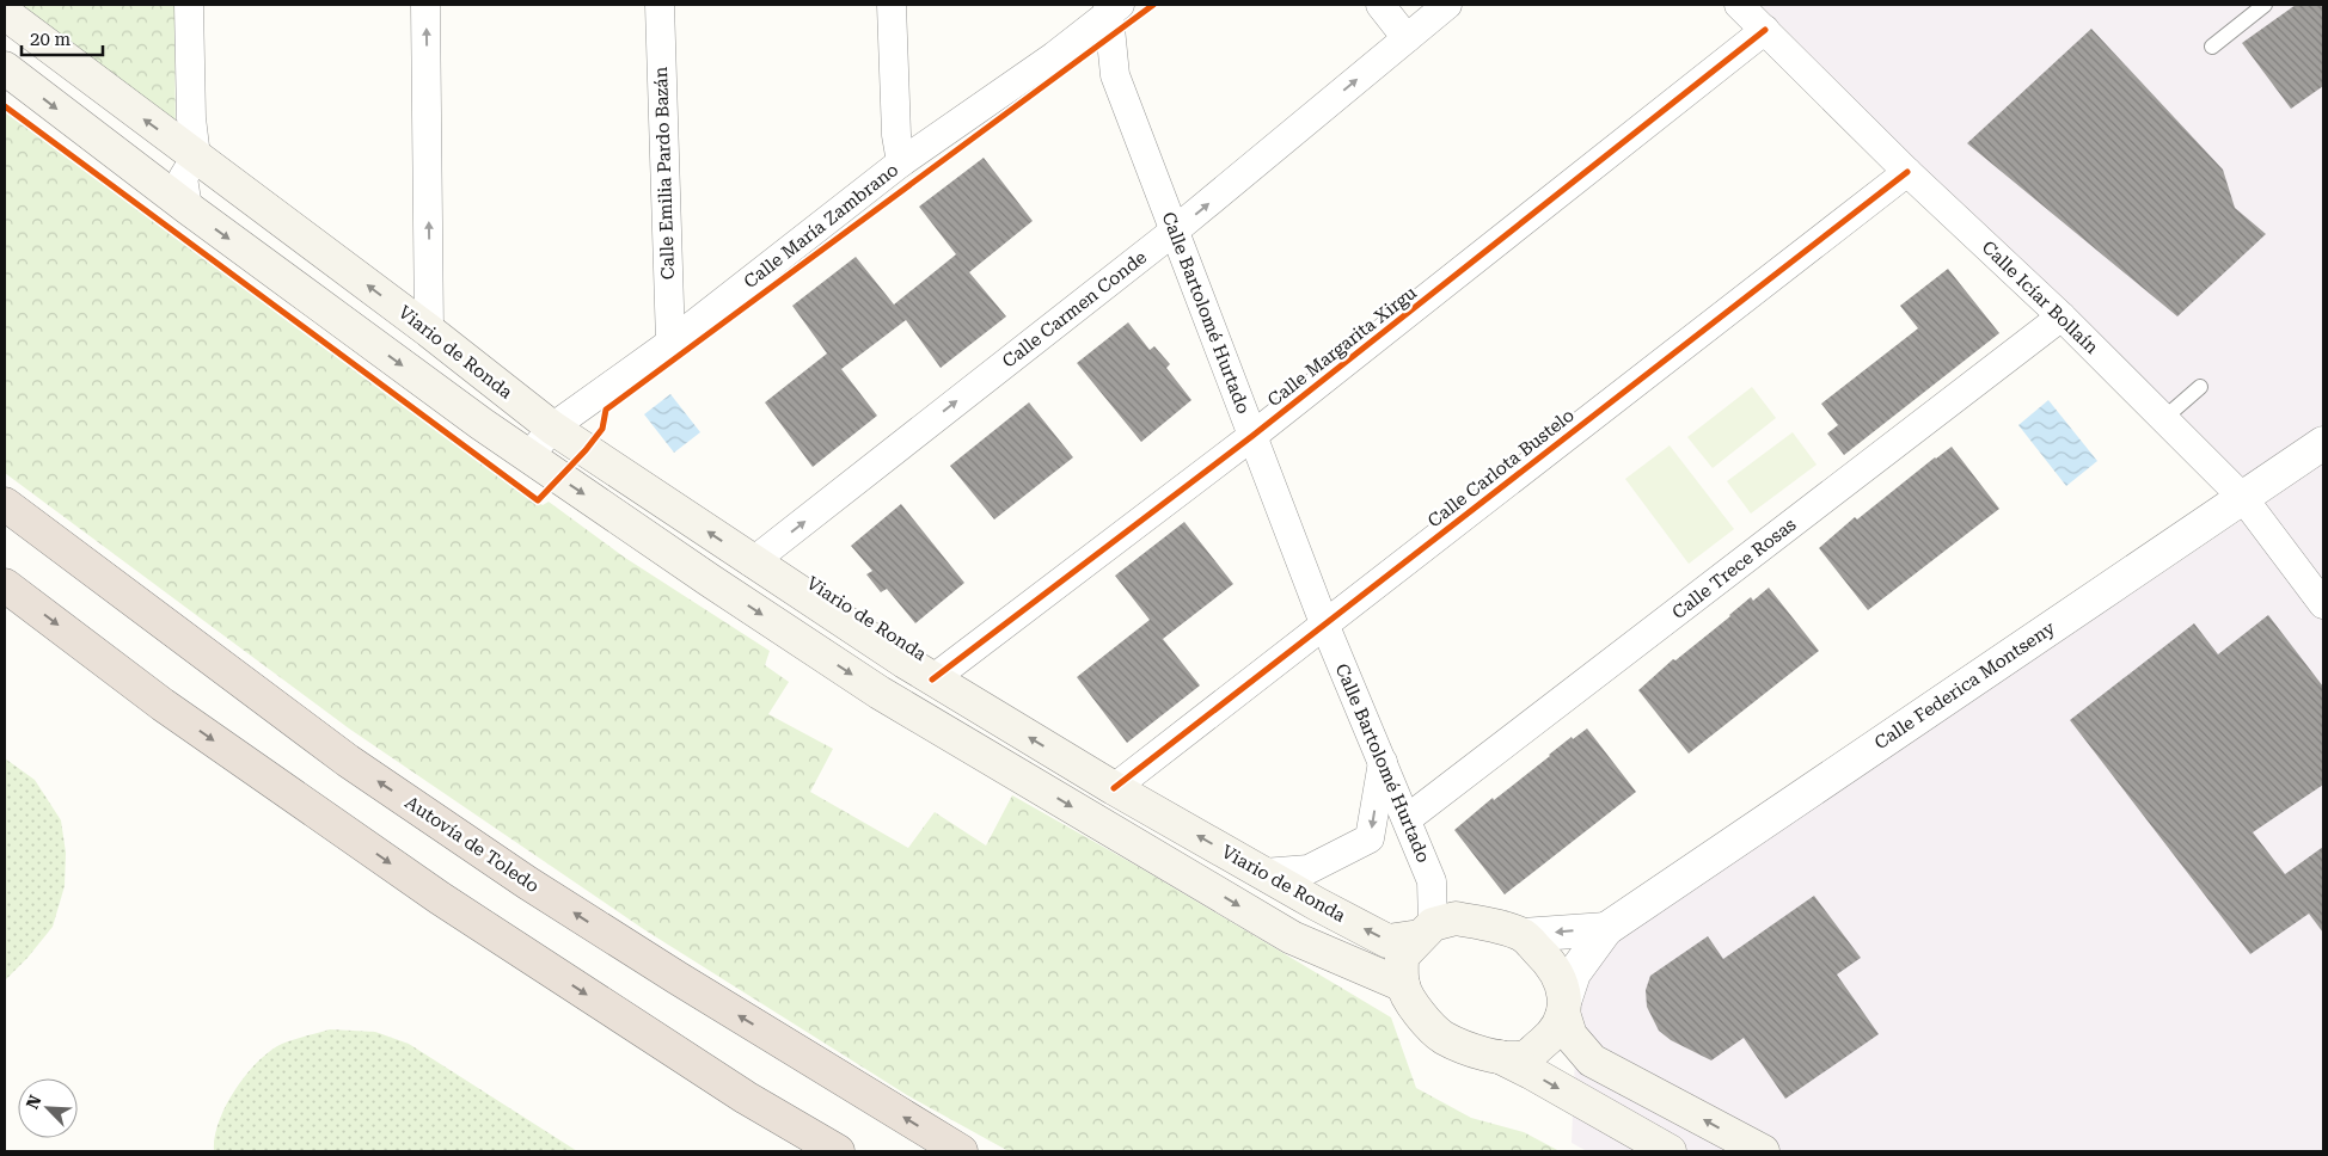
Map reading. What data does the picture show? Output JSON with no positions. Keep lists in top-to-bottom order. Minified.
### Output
{"streets":{"highway":["Autovía de Toledo"],"main road":["Viario de Ronda"],"street":["Calle Emilia Pardo Bazán","Calle María Zambrano","Calle Icíar Bollaín","Calle Carmen Conde","Calle Bartolomé Hurtado","Calle Margarita Xirgu","Calle Carlota Bustelo","Calle Trece Rosas","Calle Federica Montseny"]},"crossings":[["Calle Emilia Pardo Bazán","Calle María Zambrano"],["Calle María Zambrano","Calle Bartolomé Hurtado"],["Calle María Zambrano","Viario de Ronda"],["Calle Icíar Bollaín","Calle Margarita Xirgu"],["Calle Icíar Bollaín","Calle Carlota Bustelo"],["Calle Icíar Bollaín","Calle Trece Rosas"],["Calle Icíar Bollaín","Calle Federica Montseny"],["Calle Carmen Conde","Calle Bartolomé Hurtado"],["Calle Carmen Conde","Viario de Ronda"],["Calle Bartolomé Hurtado","Calle Margarita Xirgu"],["Calle Bartolomé Hurtado","Viario de Ronda"],["Calle Bartolomé Hurtado","Calle Carlota Bustelo"],["Calle Bartolomé Hurtado","Calle Trece Rosas"],["Calle Bartolomé Hurtado","Calle Federica Montseny"],["Calle Margarita Xirgu","Viario de Ronda"],["Viario de Ronda","Calle Carlota Bustelo"],["Viario de Ronda","Calle Federica Montseny"]],"one_way":["Calle Carmen Conde"],"scale_bar":"20 m","north":"top left"}
